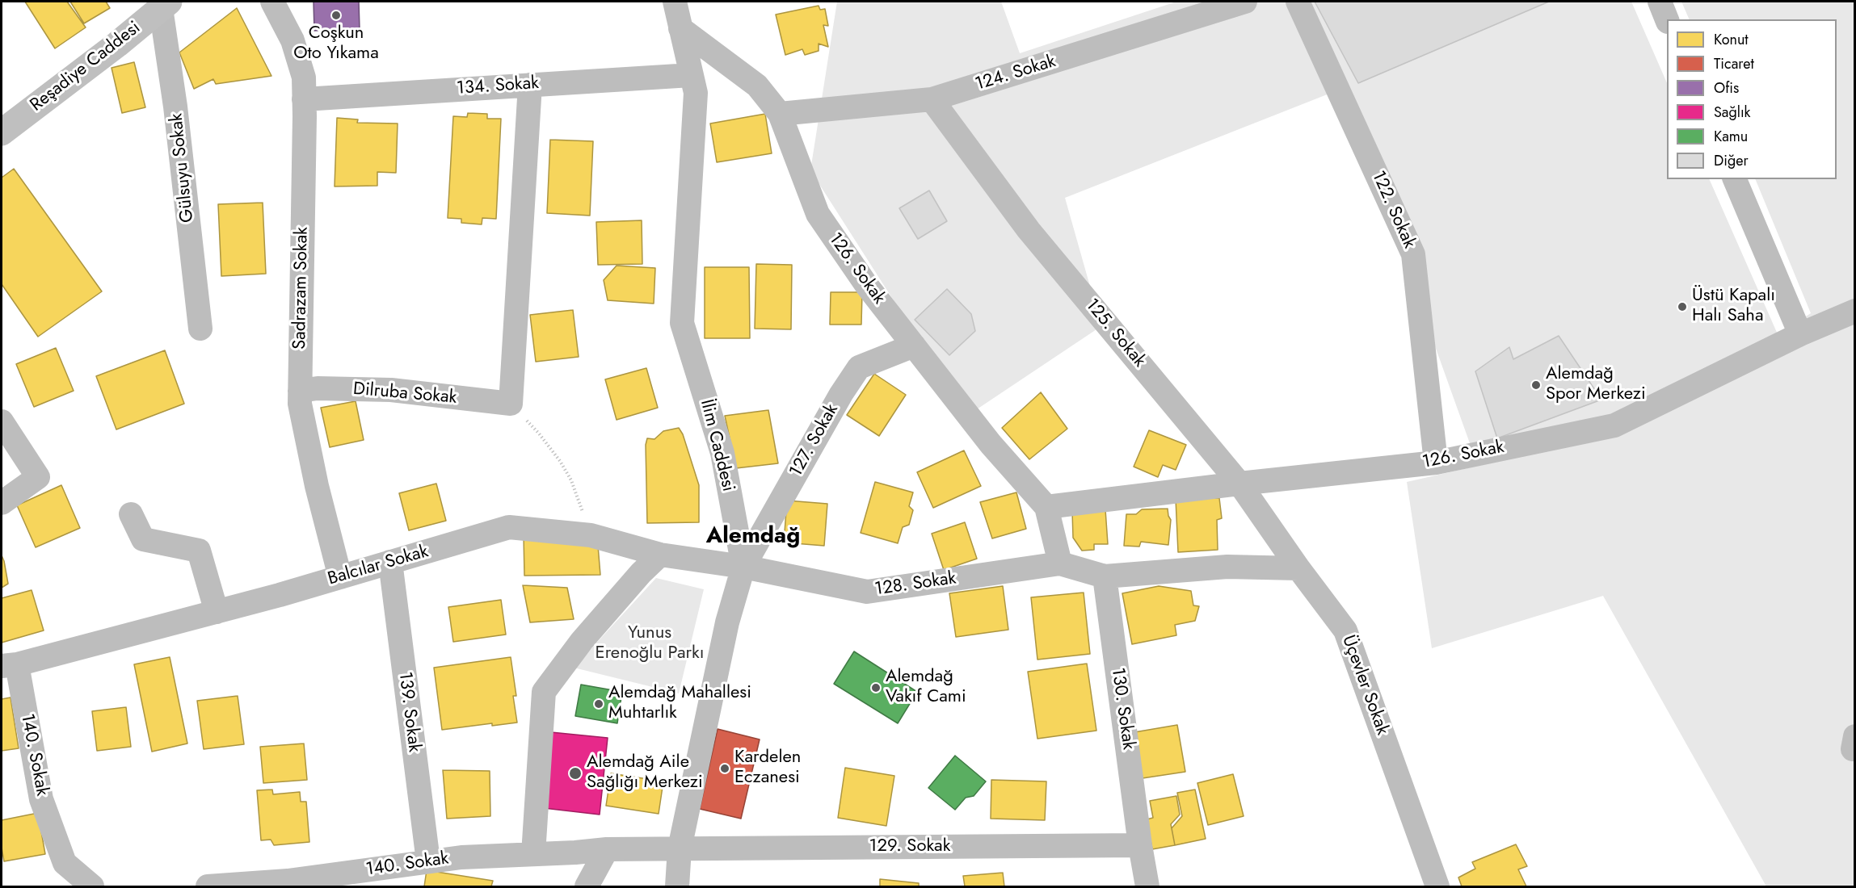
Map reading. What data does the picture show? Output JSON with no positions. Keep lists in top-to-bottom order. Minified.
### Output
{"streets":{"main road":["Reşadiye Caddesi"],"street":["124. Sokak","134. Sokak","Gülsuyu Sokak","122. Sokak","126. Sokak","Sadrazam Sokak","125. Sokak","Dilruba Sokak","127. Sokak","İlim Caddesi","Balcılar Sokak","128. Sokak","Üçevler Sokak","130. Sokak","139. Sokak","140. Sokak","129. Sokak"]},"crossings":[["Reşadiye Caddesi","Gülsuyu Sokak"],["124. Sokak","126. Sokak"],["124. Sokak","125. Sokak"],["134. Sokak","Sadrazam Sokak"],["134. Sokak","İlim Caddesi"],["122. Sokak","126. Sokak"],["126. Sokak","125. Sokak"],["126. Sokak","127. Sokak"],["126. Sokak","İlim Caddesi"],["126. Sokak","128. Sokak"],["Sadrazam Sokak","Dilruba Sokak"],["Sadrazam Sokak","Balcılar Sokak"],["125. Sokak","Üçevler Sokak"],["127. Sokak","İlim Caddesi"],["127. Sokak","Balcılar Sokak"],["127. Sokak","128. Sokak"],["İlim Caddesi","Balcılar Sokak"],["İlim Caddesi","128. Sokak"],["İlim Caddesi","129. Sokak"],["Balcılar Sokak","128. Sokak"],["Balcılar Sokak","139. Sokak"],["Balcılar Sokak","140. Sokak"],["130. Sokak","129. Sokak"],["139. Sokak","140. Sokak"],["140. Sokak","129. Sokak"]],"districts":["Alemdağ"],"parks":["Yunus Erenoğlu Parkı"],"places":["Coşkun Oto Yıkama","Üstü Kapalı Halı Saha","Alemdağ Spor Merkezi","Alemdağ Vakıf Cami","Alemdağ Mahallesi Muhtarlık","Kardelen Eczanesi","Alemdağ Aile Sağlığı Merkezi"],"legend":["Konut","Ticaret","Ofis","Sağlık","Kamu","Diğer"]}
